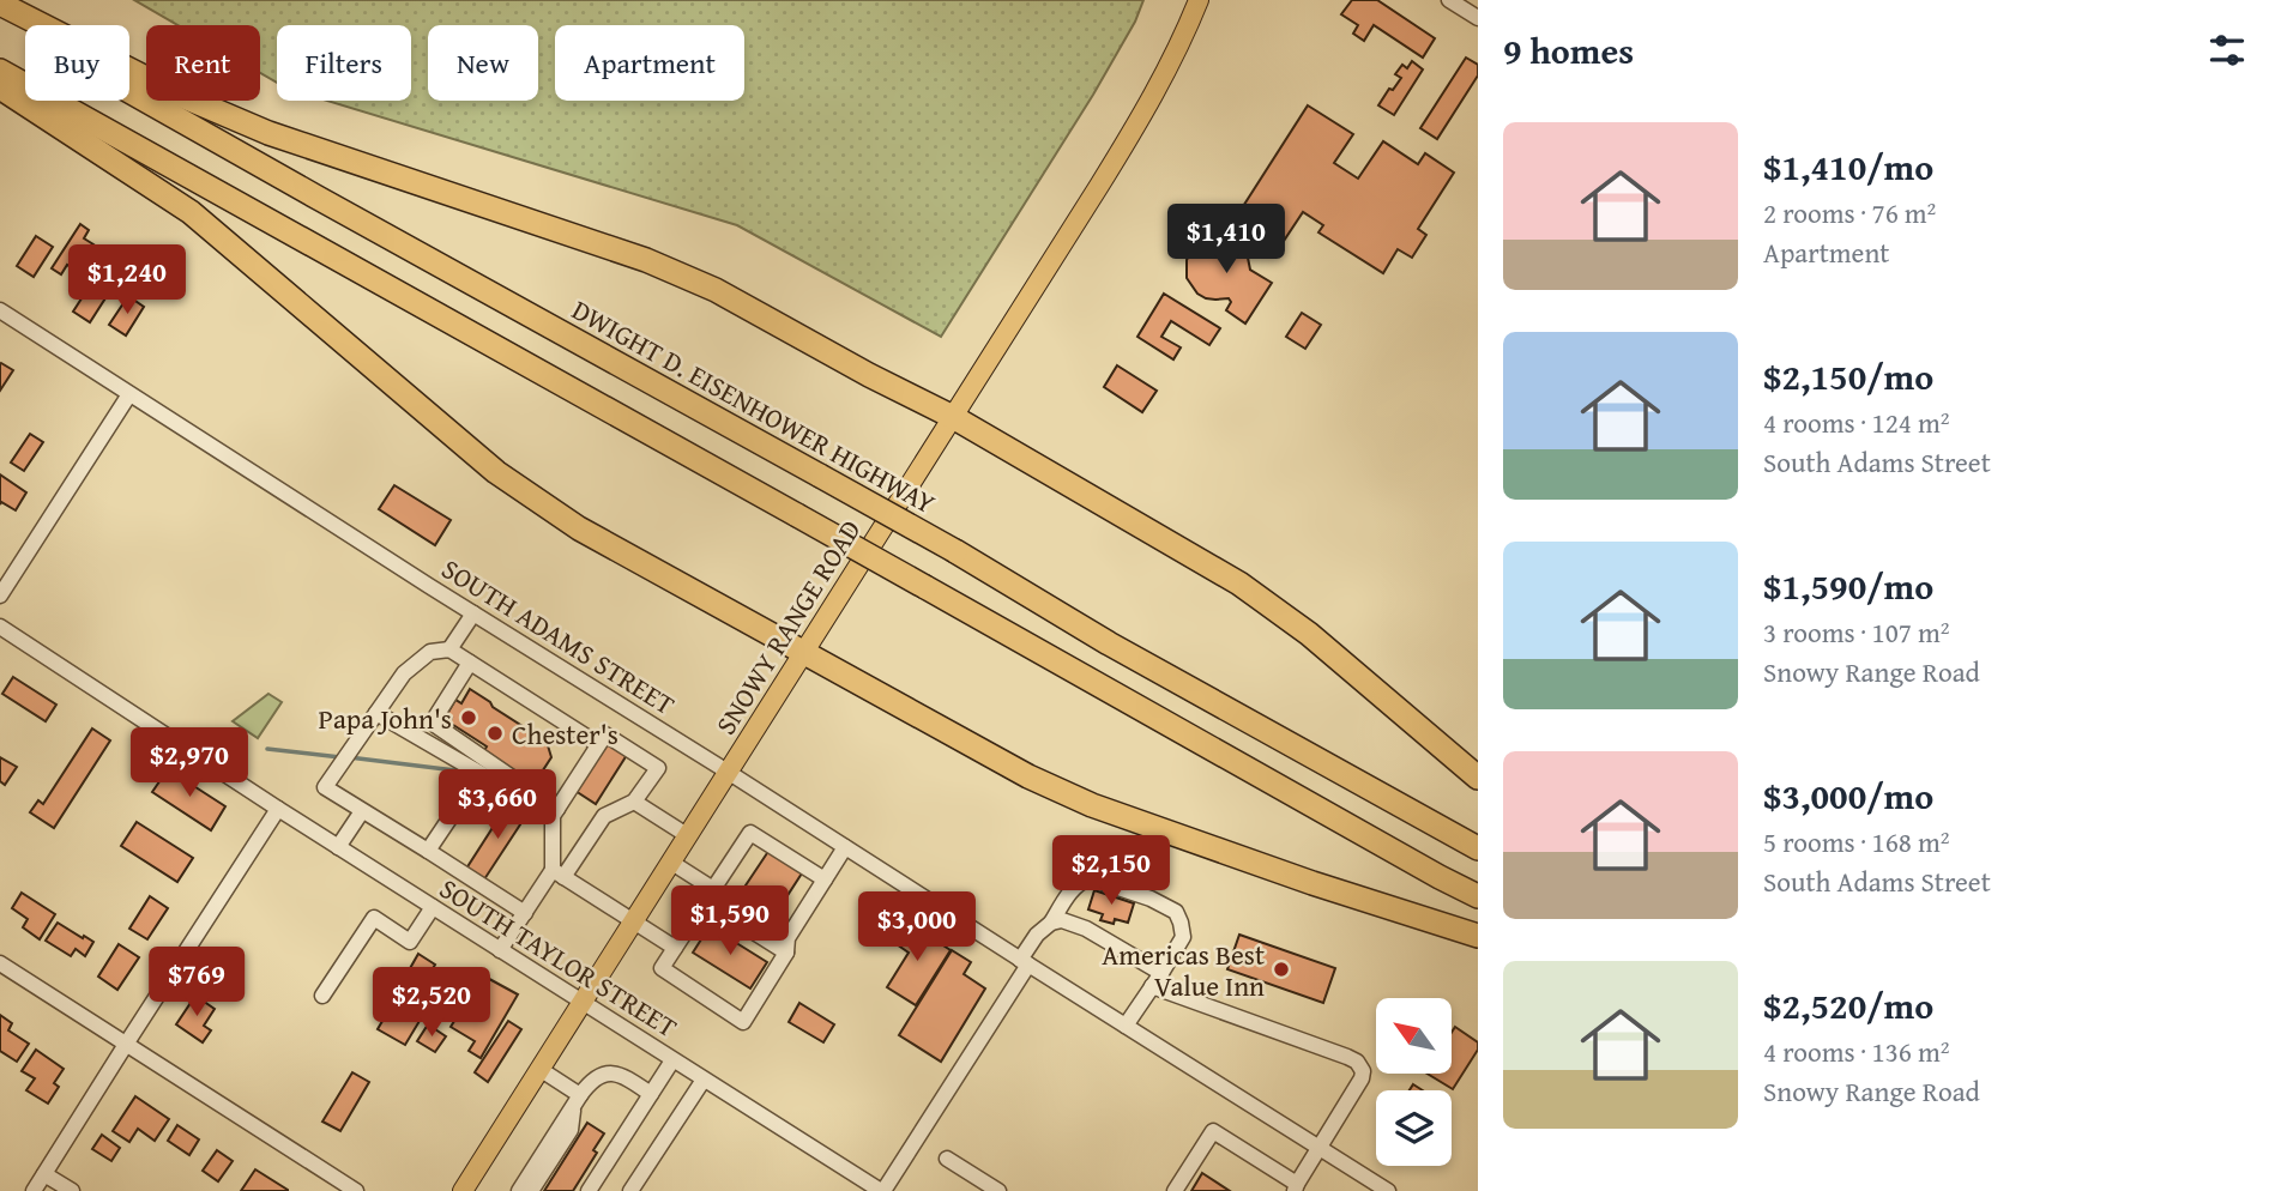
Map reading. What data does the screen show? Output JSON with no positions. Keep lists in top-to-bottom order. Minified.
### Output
{"streets":{"highway":["DWIGHT D. EISENHOWER HIGHWAY"],"main road":["SNOWY RANGE ROAD"],"street":["SOUTH ADAMS STREET","SOUTH TAYLOR STREET"]},"crossings":[["SNOWY RANGE ROAD","SOUTH ADAMS STREET"],["SNOWY RANGE ROAD","SOUTH TAYLOR STREET"]],"places":["Papa John's","Chester's","Americas Best Value Inn"],"north":"top left","page":{"heading":"9 homes","chip":["Buy","Rent","Filters","New","Apartment"],"list":[{"name":"$1,410/mo","note":"2 rooms · 76 m² · Apartment"},{"name":"$2,150/mo","note":"4 rooms · 124 m² · South Adams Street"},{"name":"$1,590/mo","note":"3 rooms · 107 m² · Snowy Range Road"},{"name":"$3,000/mo","note":"5 rooms · 168 m² · South Adams Street"},{"name":"$2,520/mo","note":"4 rooms · 136 m² · Snowy Range Road"}],"price":["$1,410","$1,240","$2,970","$3,660","$2,150","$1,590","$3,000","$769","$2,520"]}}
